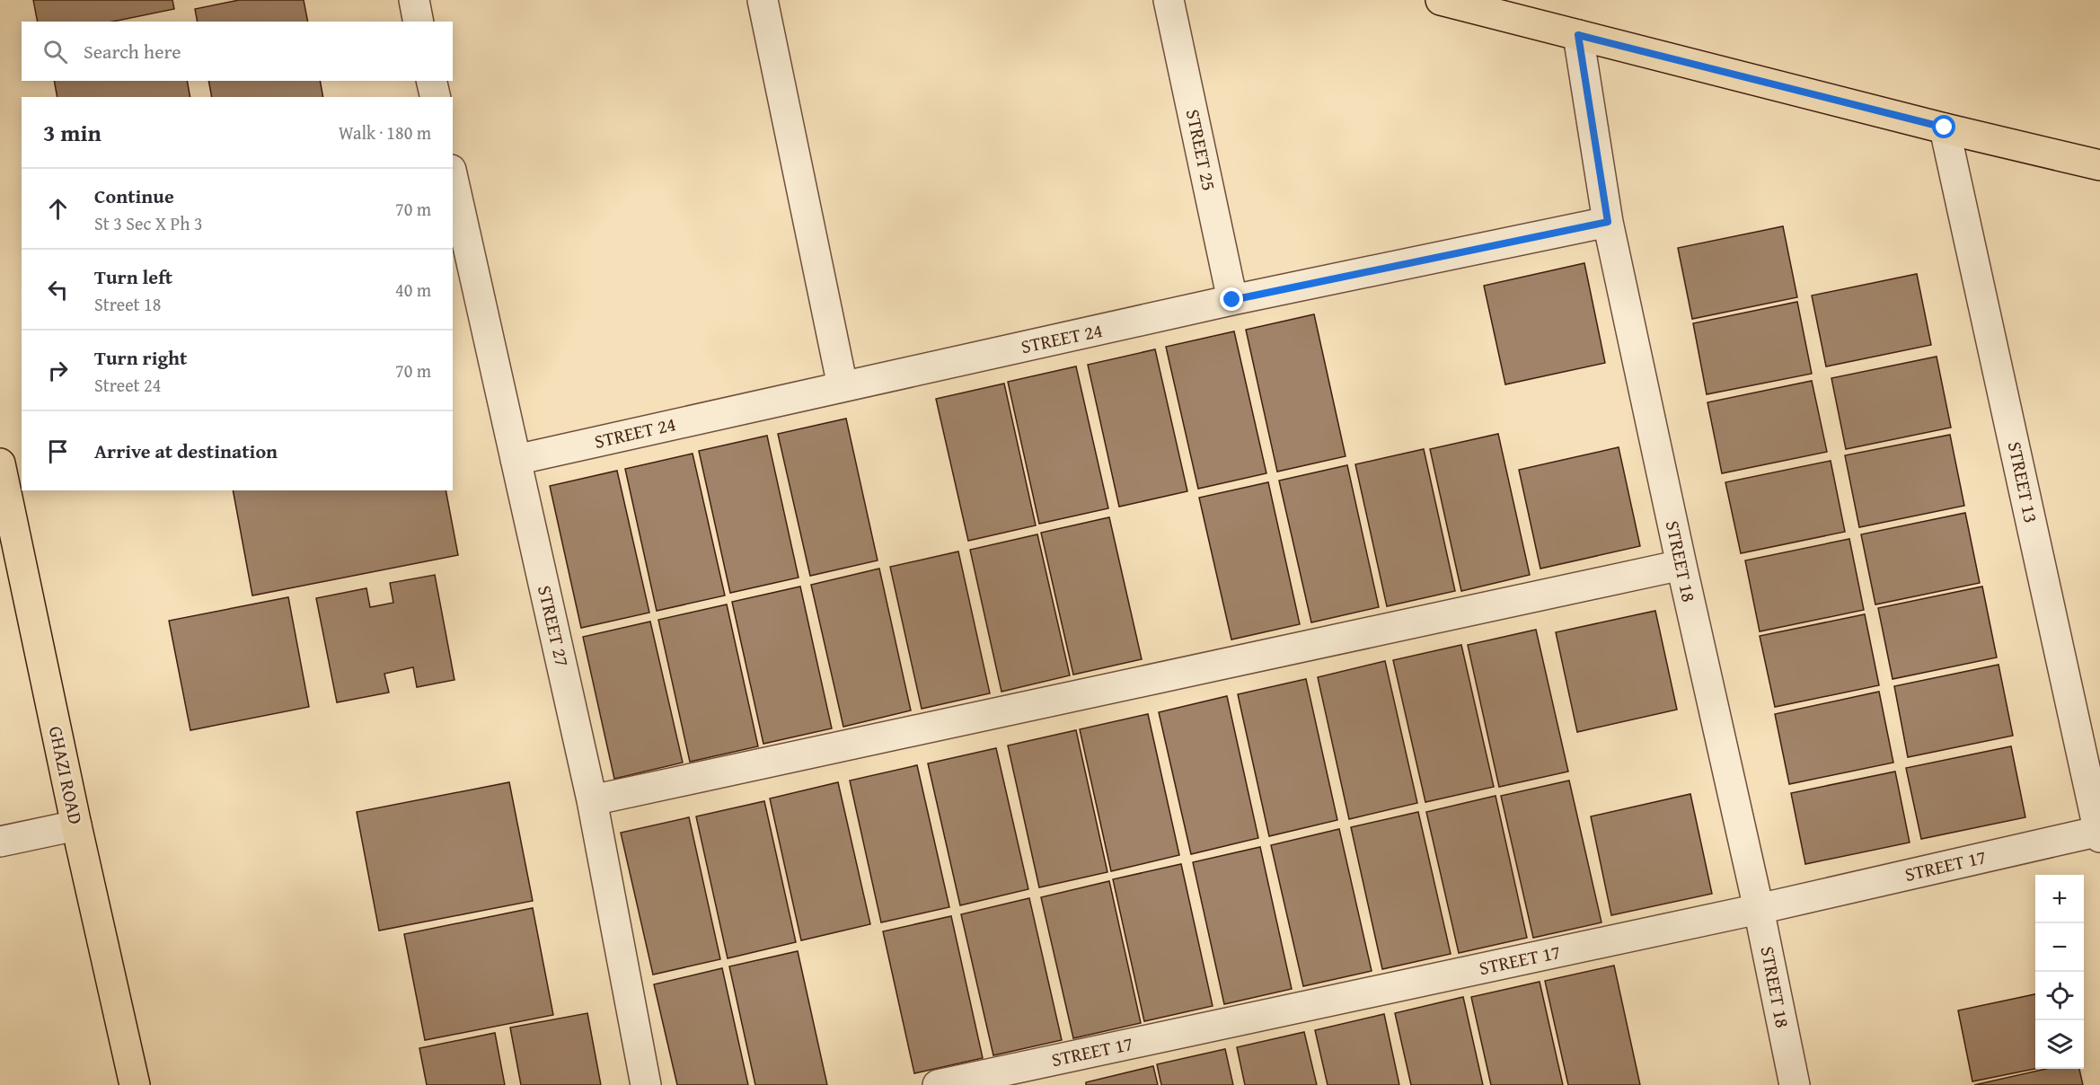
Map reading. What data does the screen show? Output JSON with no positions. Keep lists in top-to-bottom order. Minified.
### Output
{"streets":{"main road":["GHAZI ROAD"],"street":["STREET 25","STREET 24","STREET 13","STREET 18","STREET 27","STREET 17"]},"crossings":[["STREET 25","STREET 24"],["STREET 24","STREET 18"],["STREET 24","STREET 27"],["STREET 13","STREET 17"],["STREET 18","STREET 17"]],"page":{"search":"Search here","heading":["3 min","Walk · 180 m"],"list":[["Continue","St 3 Sec X Ph 3","70 m"],["Turn left","Street 18","40 m"],["Turn right","Street 24","70 m"],"Arrive at destination"],"map_buttons":["+","−"]}}
